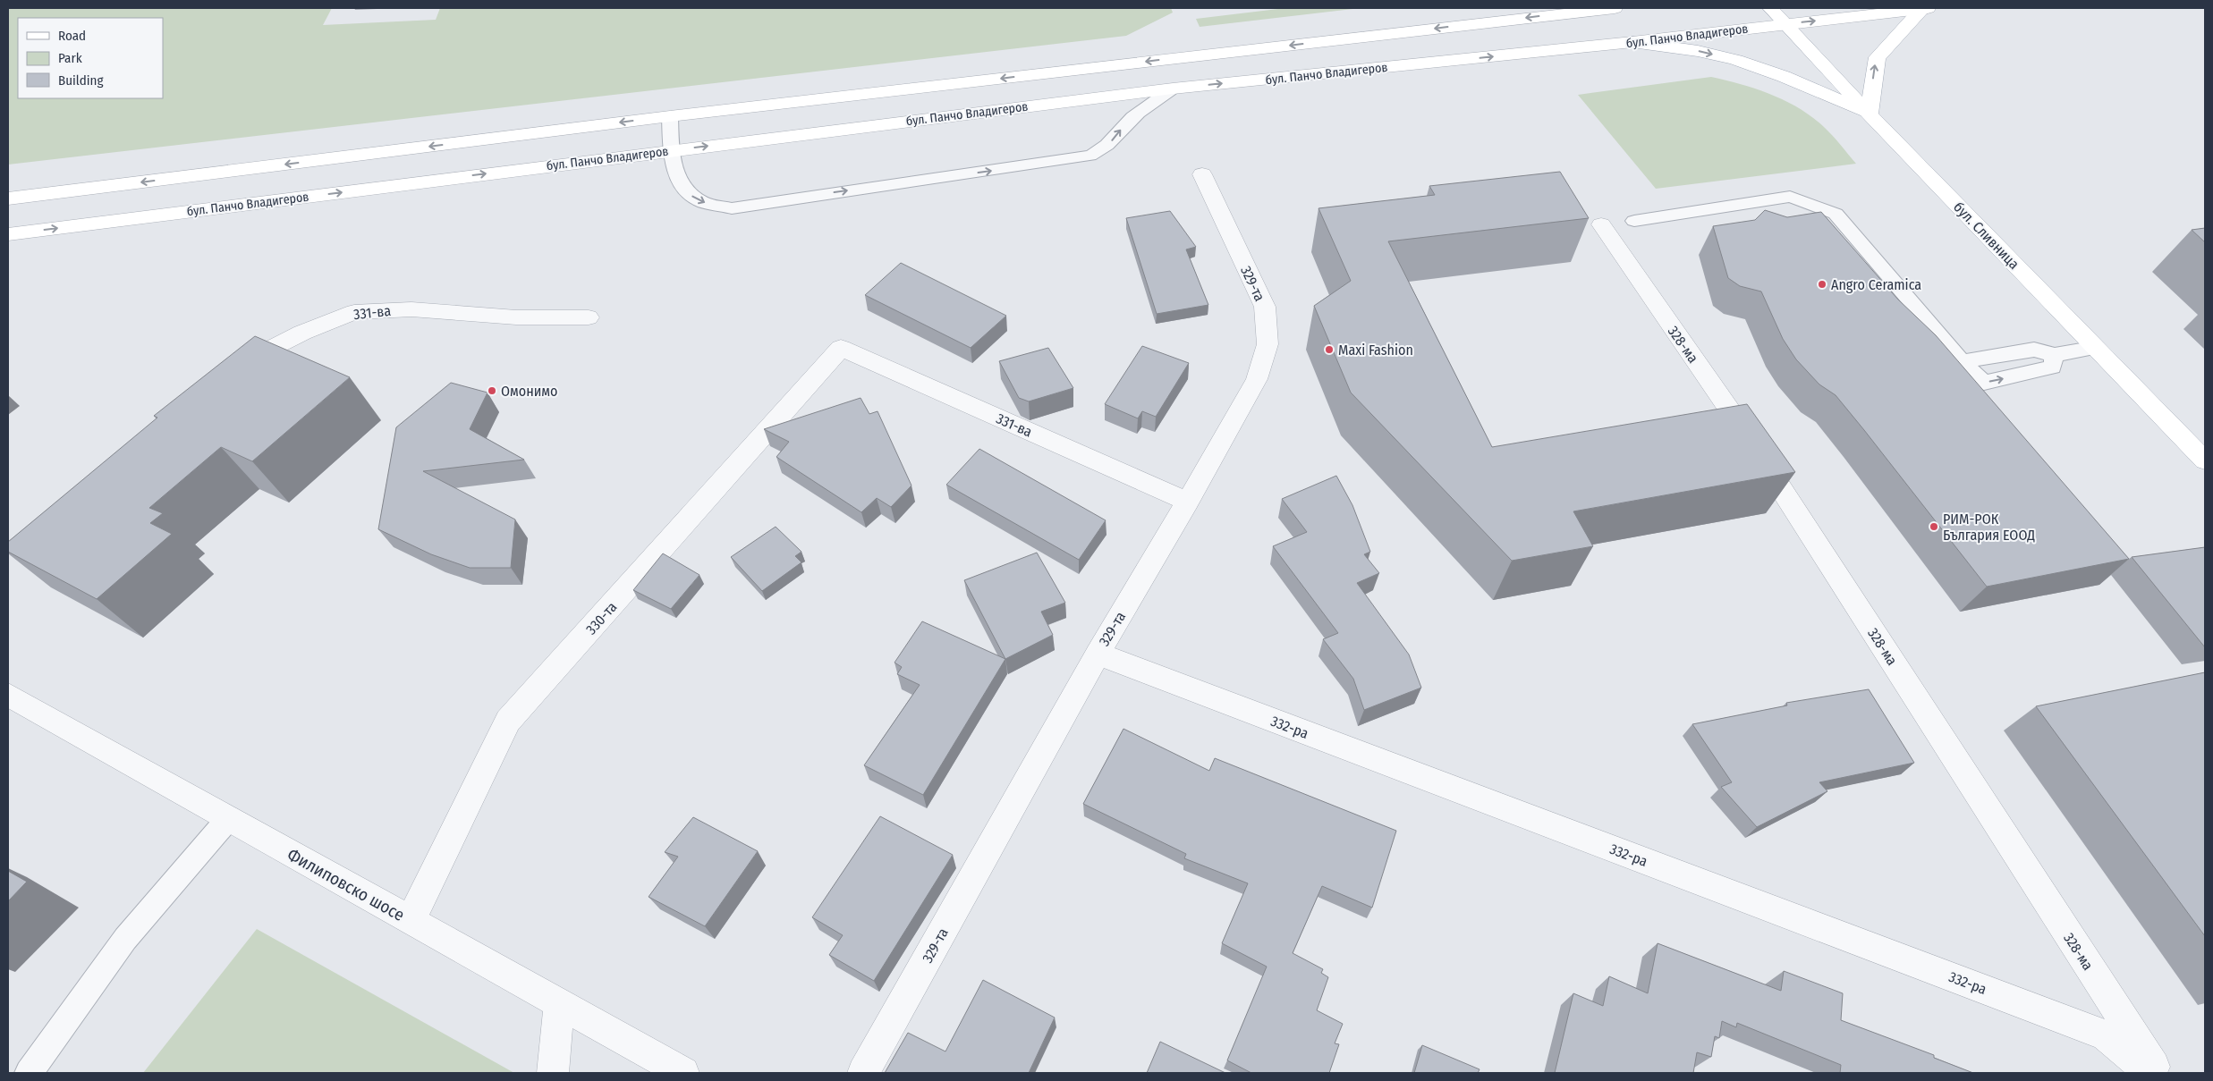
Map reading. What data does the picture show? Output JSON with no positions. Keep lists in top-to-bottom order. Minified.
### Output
{"streets":{"main road":["бул. Панчо Владигеров","бул. Сливница"],"street":["329-та","331-ва","328-ма","330-та","332-ра","Филиповско шосе"]},"crossings":[["бул. Панчо Владигеров","бул. Сливница"],["329-та","331-ва"],["329-та","332-ра"],["331-ва","330-та"],["330-та","Филиповско шосе"]],"places":["Angro Ceramica","Maxi Fashion","Омонимо","РИМ-РОК България ЕООД"],"legend":["Road","Park","Building"]}
